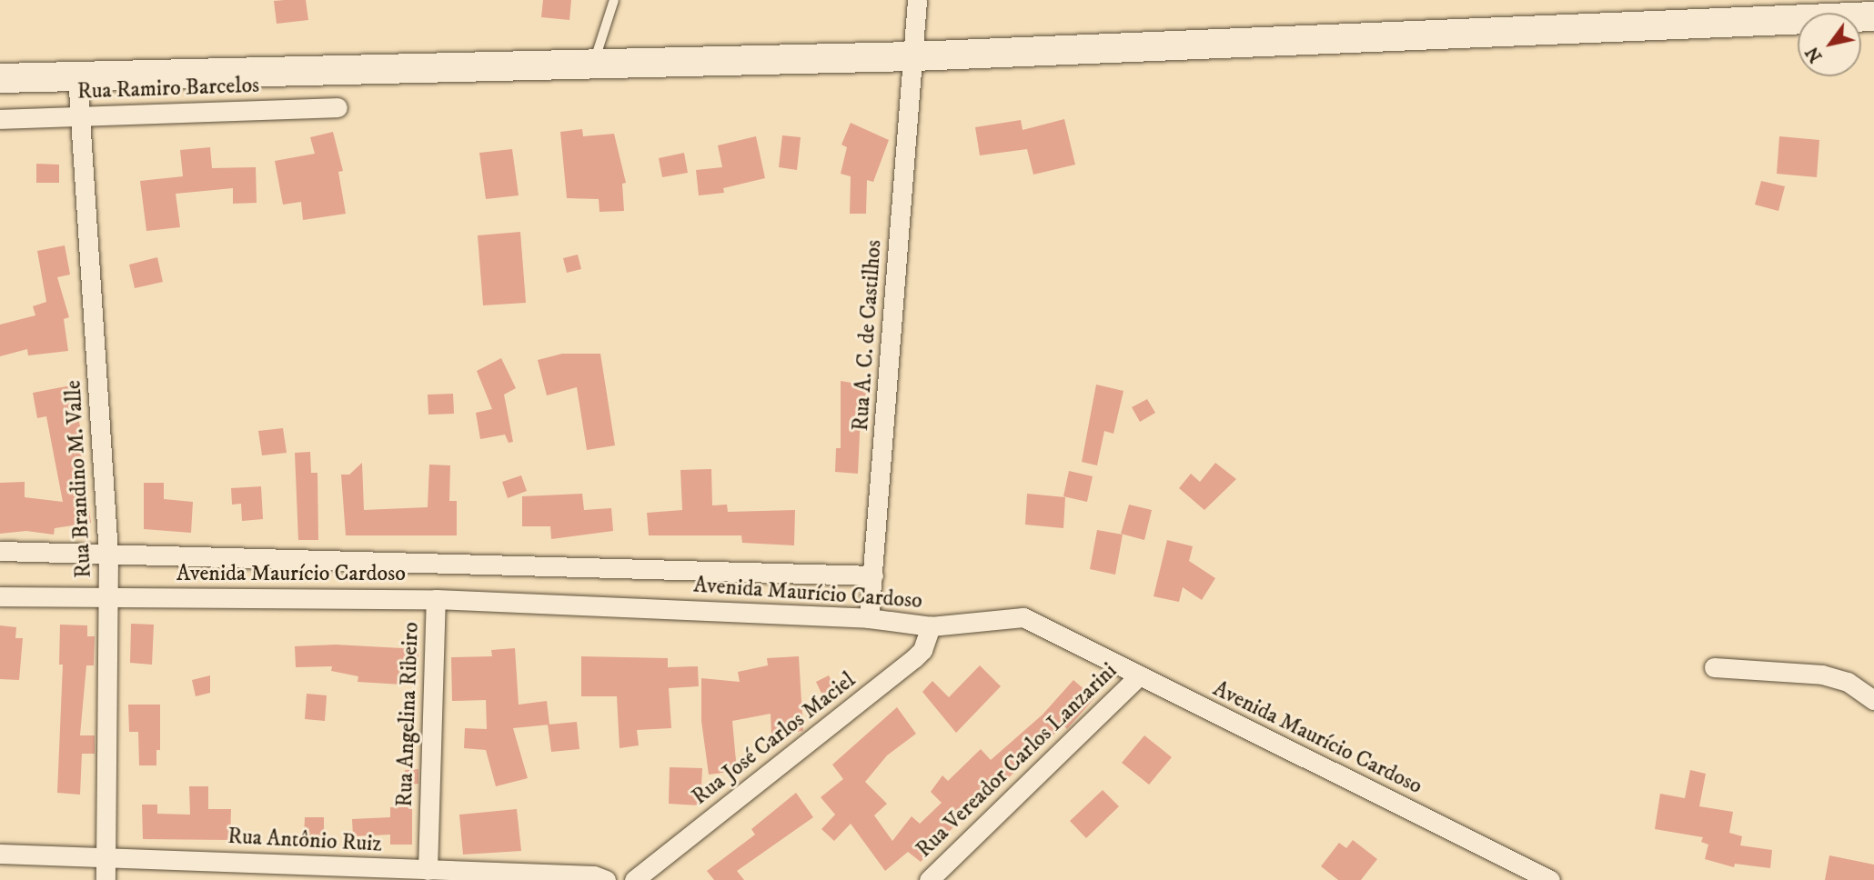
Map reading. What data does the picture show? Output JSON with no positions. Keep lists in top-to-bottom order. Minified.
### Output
{"streets":{"street":["Rua Ramiro Barcelos","Rua A. C. de Castilhos","Rua Brandino M. Valle","Avenida Maurício Cardoso","Rua Angelina Ribeiro","Rua José Carlos Maciel","Rua Vereador Carlos Lanzarini","Rua Antônio Ruiz"]},"crossings":[["Rua Ramiro Barcelos","Rua Brandino M. Valle"],["Rua A. C. de Castilhos","Avenida Maurício Cardoso"],["Rua Brandino M. Valle","Avenida Maurício Cardoso"],["Rua Brandino M. Valle","Rua Antônio Ruiz"],["Avenida Maurício Cardoso","Rua Angelina Ribeiro"],["Avenida Maurício Cardoso","Rua José Carlos Maciel"],["Avenida Maurício Cardoso","Rua Vereador Carlos Lanzarini"],["Rua Angelina Ribeiro","Rua Antônio Ruiz"]],"north":"bottom left"}
